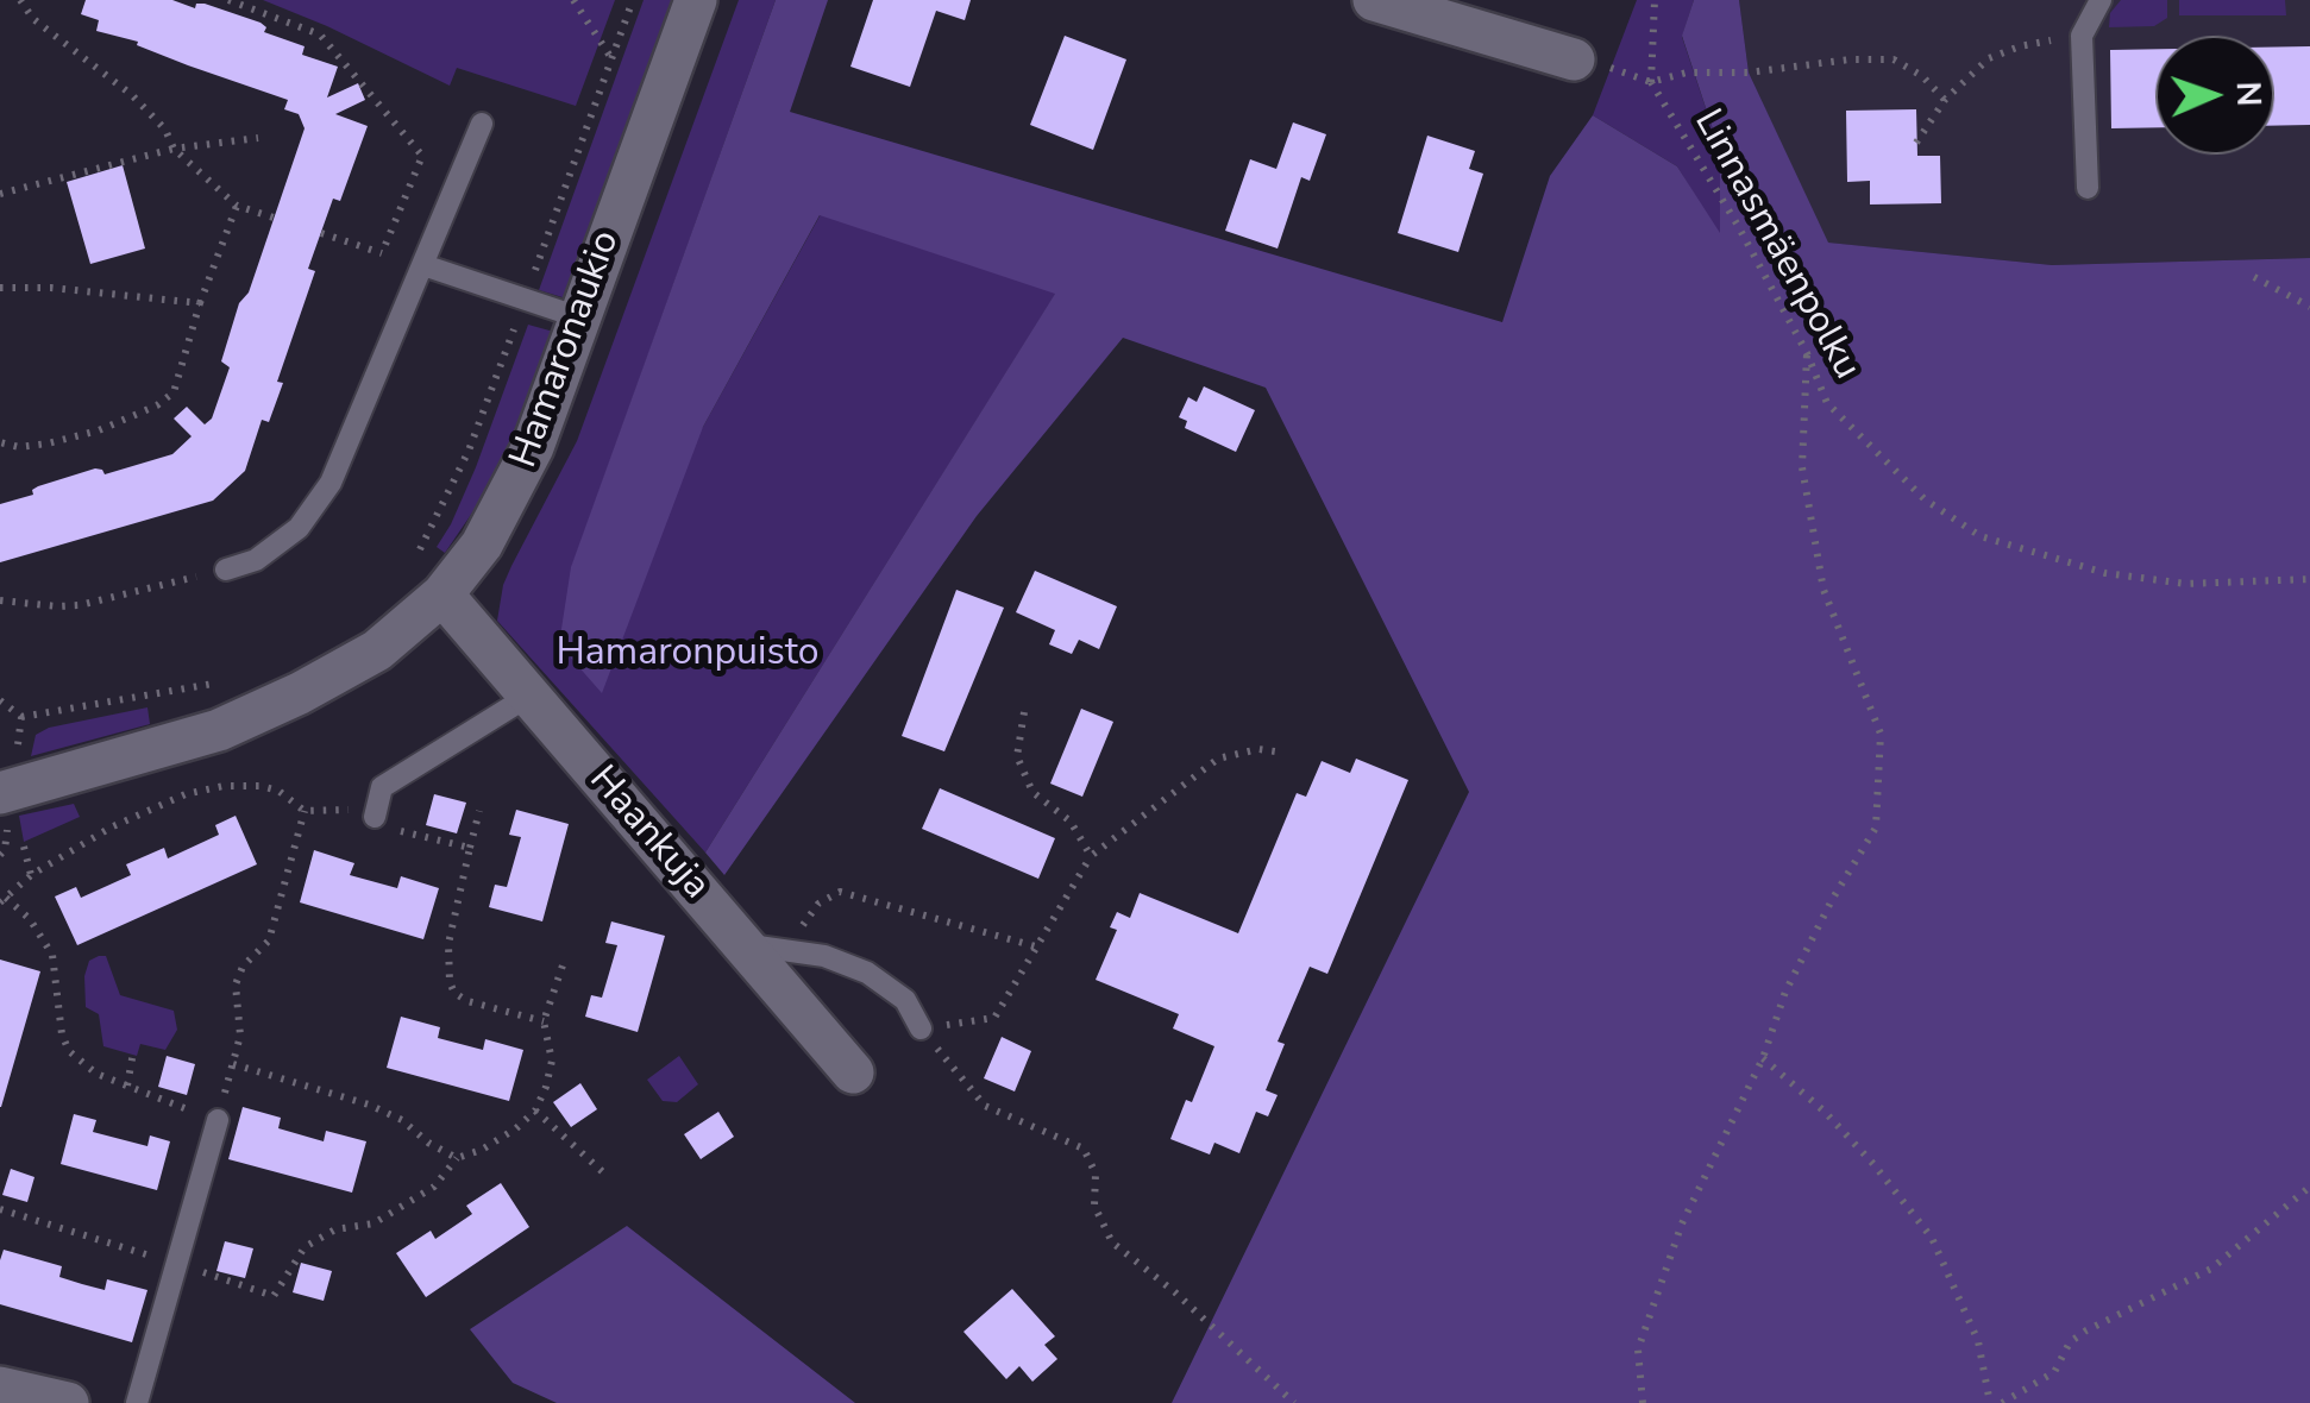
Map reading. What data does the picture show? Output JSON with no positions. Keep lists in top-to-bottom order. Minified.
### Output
{"streets":{"street":["Hamaronaukio","Haankuja"],"path":["Linnasmäenpolku"]},"crossings":[["Hamaronaukio","Haankuja"]],"parks":["Hamaronpuisto"],"north":"right"}
